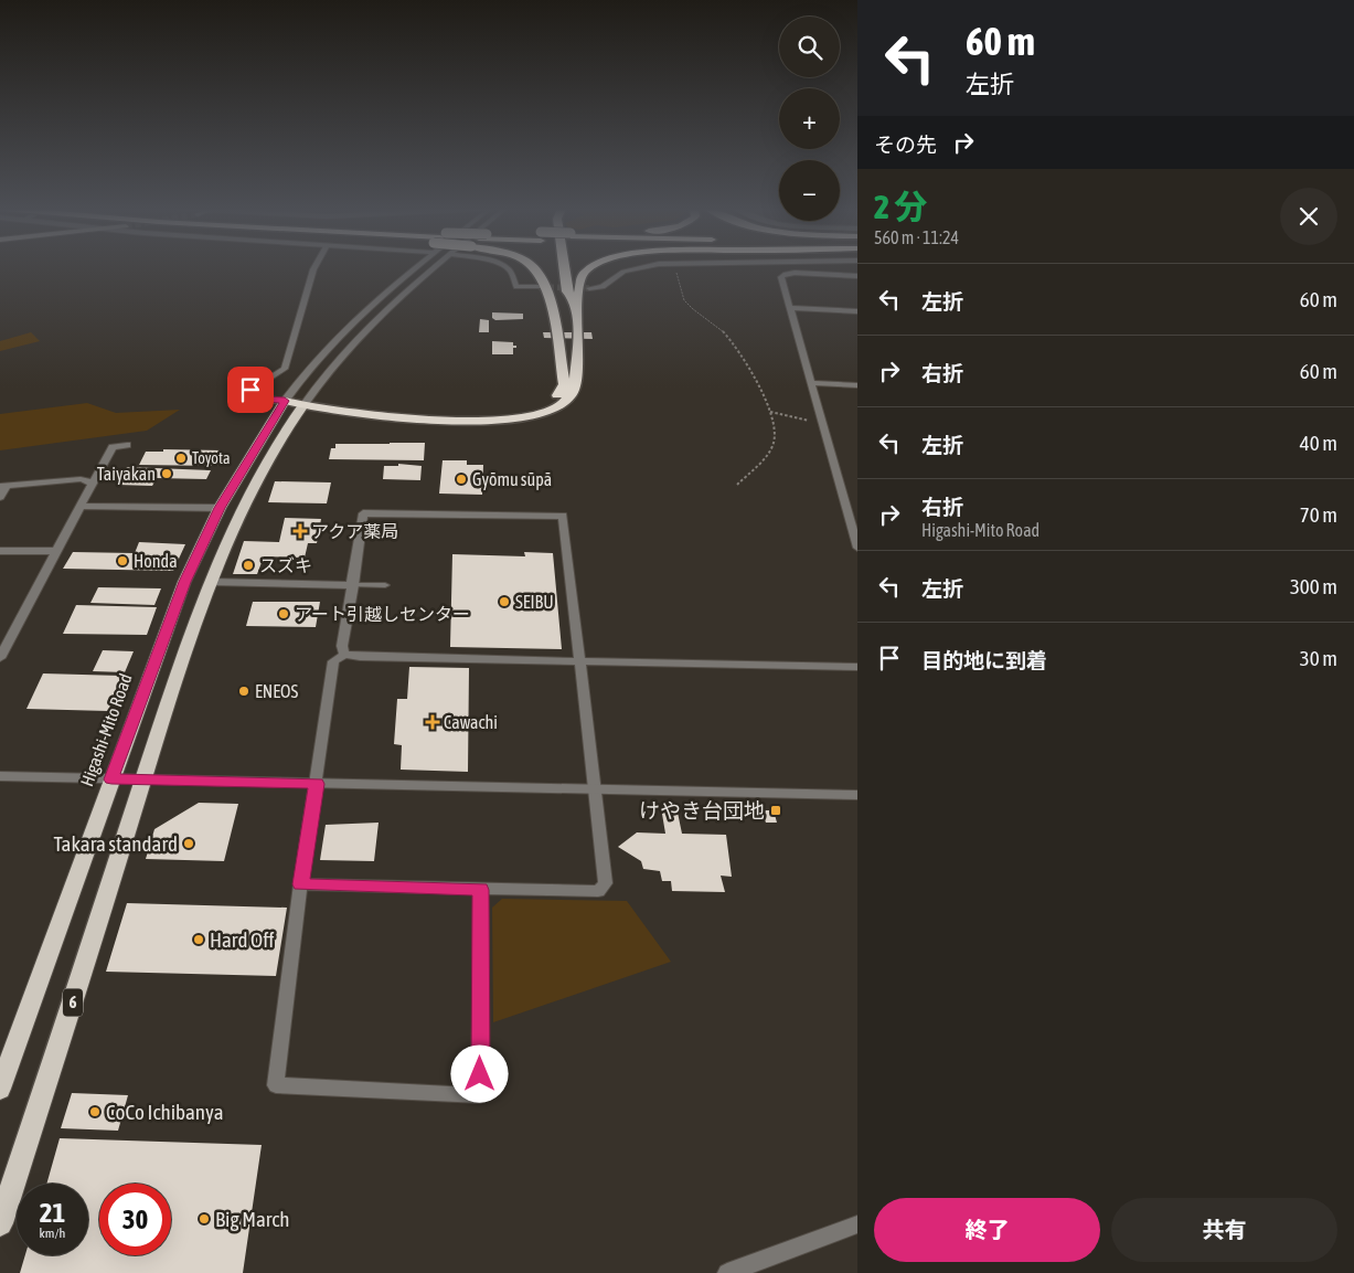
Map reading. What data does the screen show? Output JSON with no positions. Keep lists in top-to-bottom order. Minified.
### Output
{"streets":{"highway":["Higashi-Mito Road","6"]},"places":{"other":["Toyota","Taiyakan","Gyōmu sūpā","Honda","スズキ","SEIBU","アート引越しセンター","ENEOS","Takara standard","Hard Off","CoCo Ichibanya","Big March"],"health":["アクア薬局","Cawachi"],"transit":["けやき台団地"]},"page":{"turn":["60 m","左折"],"map_buttons":["+","−"],"then":"その先","heading":["2 分","560 m · 11:24"],"list":[{"name":"左折","value":"60 m"},{"name":"右折","value":"60 m"},{"name":"左折","value":"40 m"},{"name":"右折","note":"Higashi-Mito Road","value":"70 m"},{"name":"左折","value":"300 m"},{"name":"目的地に到着","value":"30 m"}],"speed":"21 km/h","limit":"30","buttons":["終了","共有"]}}
